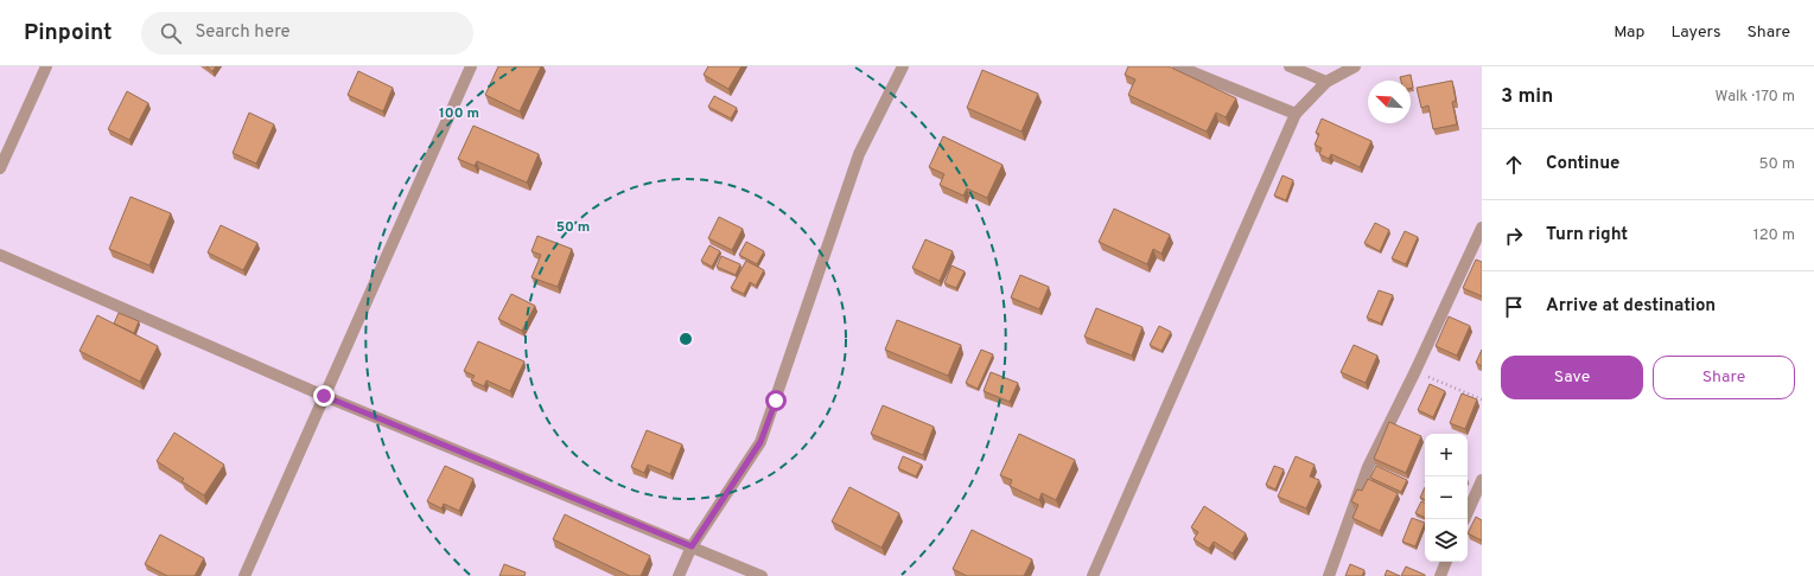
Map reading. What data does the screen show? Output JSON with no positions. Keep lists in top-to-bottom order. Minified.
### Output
{"north":"top left","page":{"header":"Pinpoint","search":"Search here","nav":["Map","Layers","Share"],"heading":["3 min","Walk · 170 m"],"list":[["Continue","50 m"],["Turn right","120 m"],"Arrive at destination"],"buttons":["Save","Share"],"map_buttons":["+","−"]},"rings":["100 m","50 m"]}
